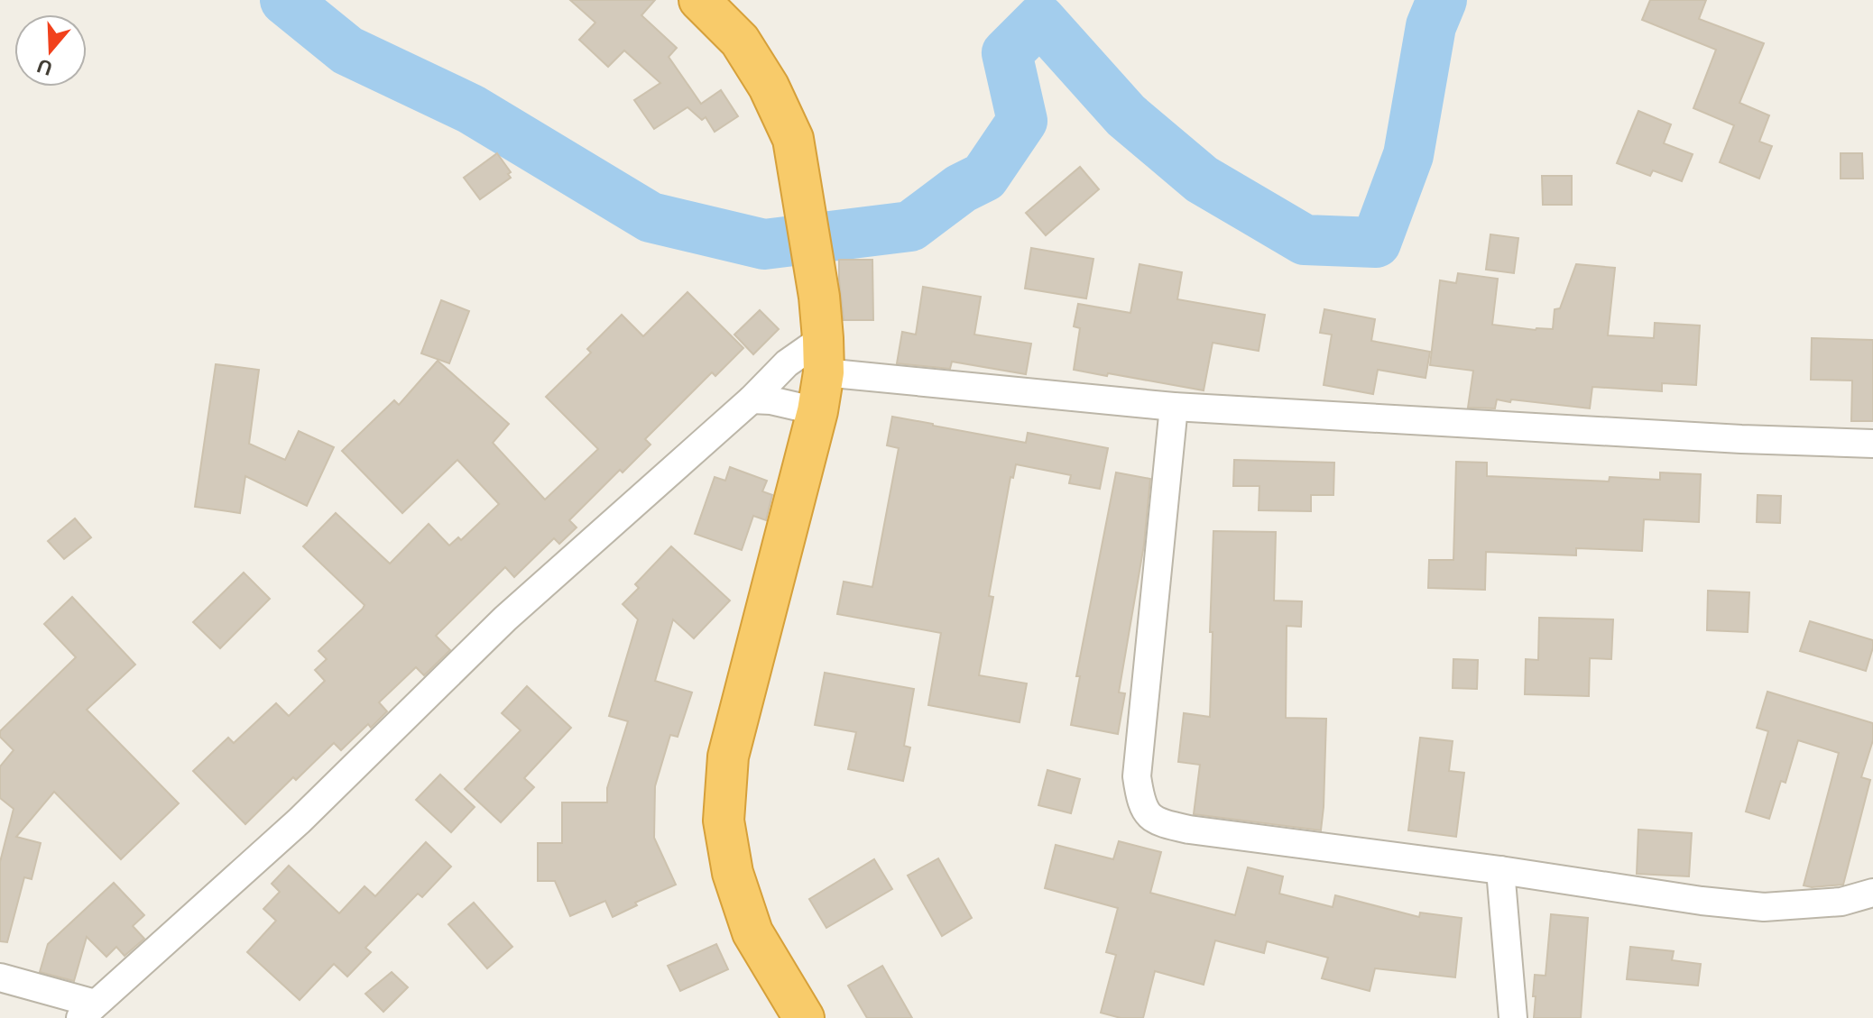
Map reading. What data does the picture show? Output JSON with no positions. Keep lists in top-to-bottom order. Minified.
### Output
{"north":"bottom"}
